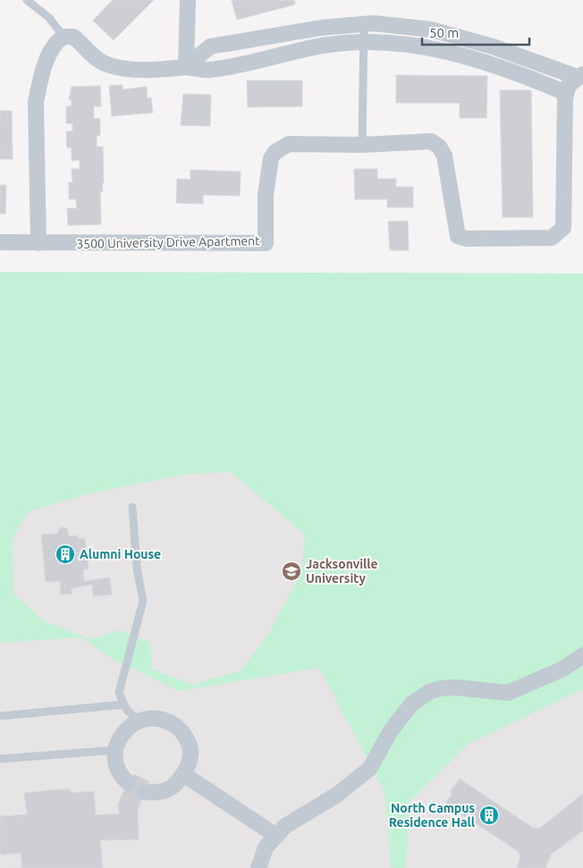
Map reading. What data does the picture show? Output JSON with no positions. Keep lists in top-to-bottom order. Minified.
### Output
{"streets":{"street":["3500 University Drive Apartment"]},"places":{"building":["Alumni House","North Campus Residence Hall"],"school or university":["Jacksonville University"]},"scale_bar":"50 m"}
